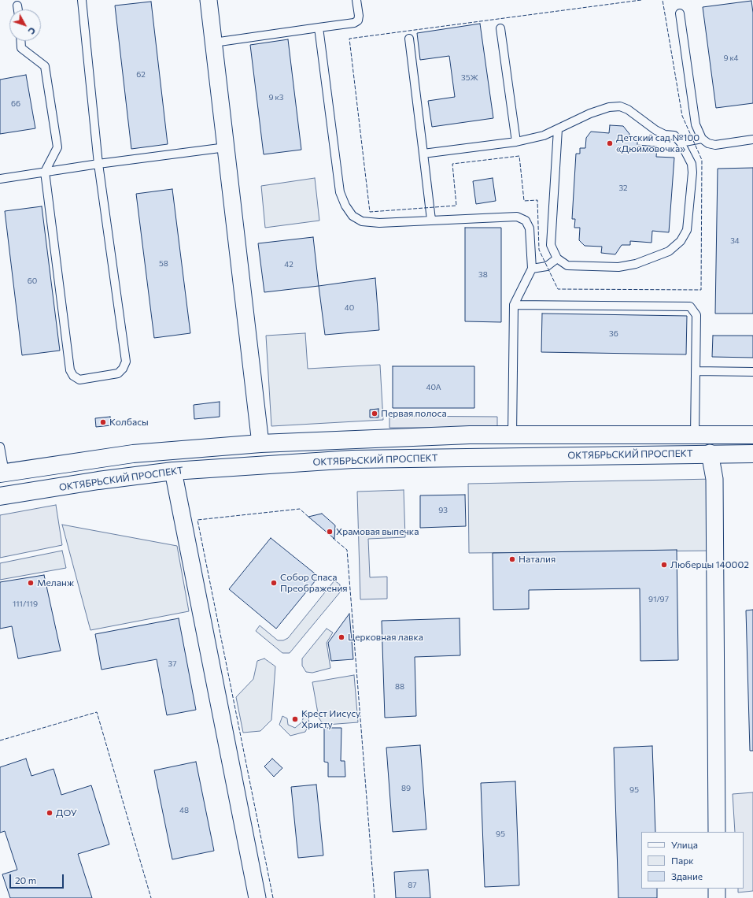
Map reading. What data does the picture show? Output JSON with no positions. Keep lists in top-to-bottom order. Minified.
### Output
{"streets":{"main road":["ОКТЯБРЬСКИЙ ПРОСПЕКТ"]},"places":["Детский сад №100 «Дюймовочка»","Первая полоса","Колбасы","Храмовая выпечка","Наталия","Люберцы 140002","Меланж","Собор Спаса Преображения","Церковная лавка","Крест Иисусу Христу","ДОУ"],"house_numbers":["9 к4","62","35Ж","9 к3","66","32","34","58","42","38","60","40","36","40А","93","91/97","111/119","37","88","89","95","48","95","87"],"legend":["Улица","Парк","Здание"],"scale_bar":"20 m","north":"bottom right"}
